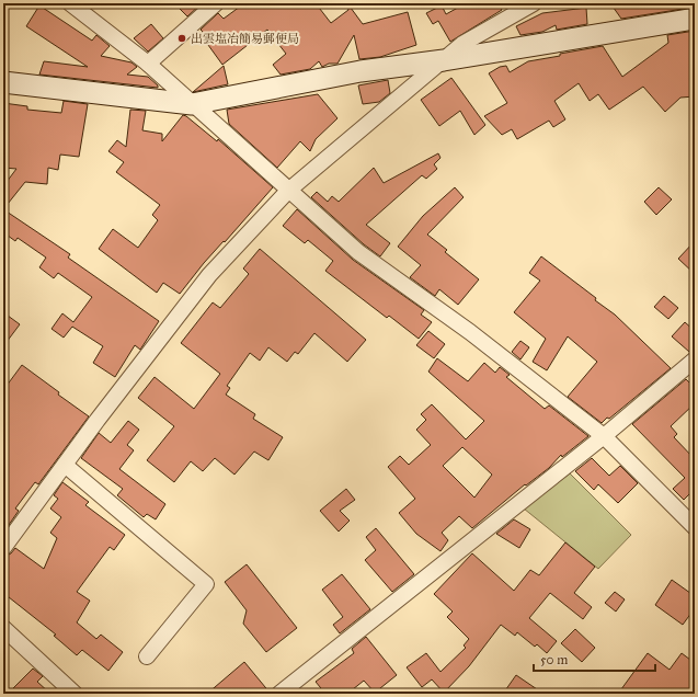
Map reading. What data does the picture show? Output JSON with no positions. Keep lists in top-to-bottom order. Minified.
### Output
{"places":["出雲塩冶簡易郵便局"],"scale_bar":"50 m"}
